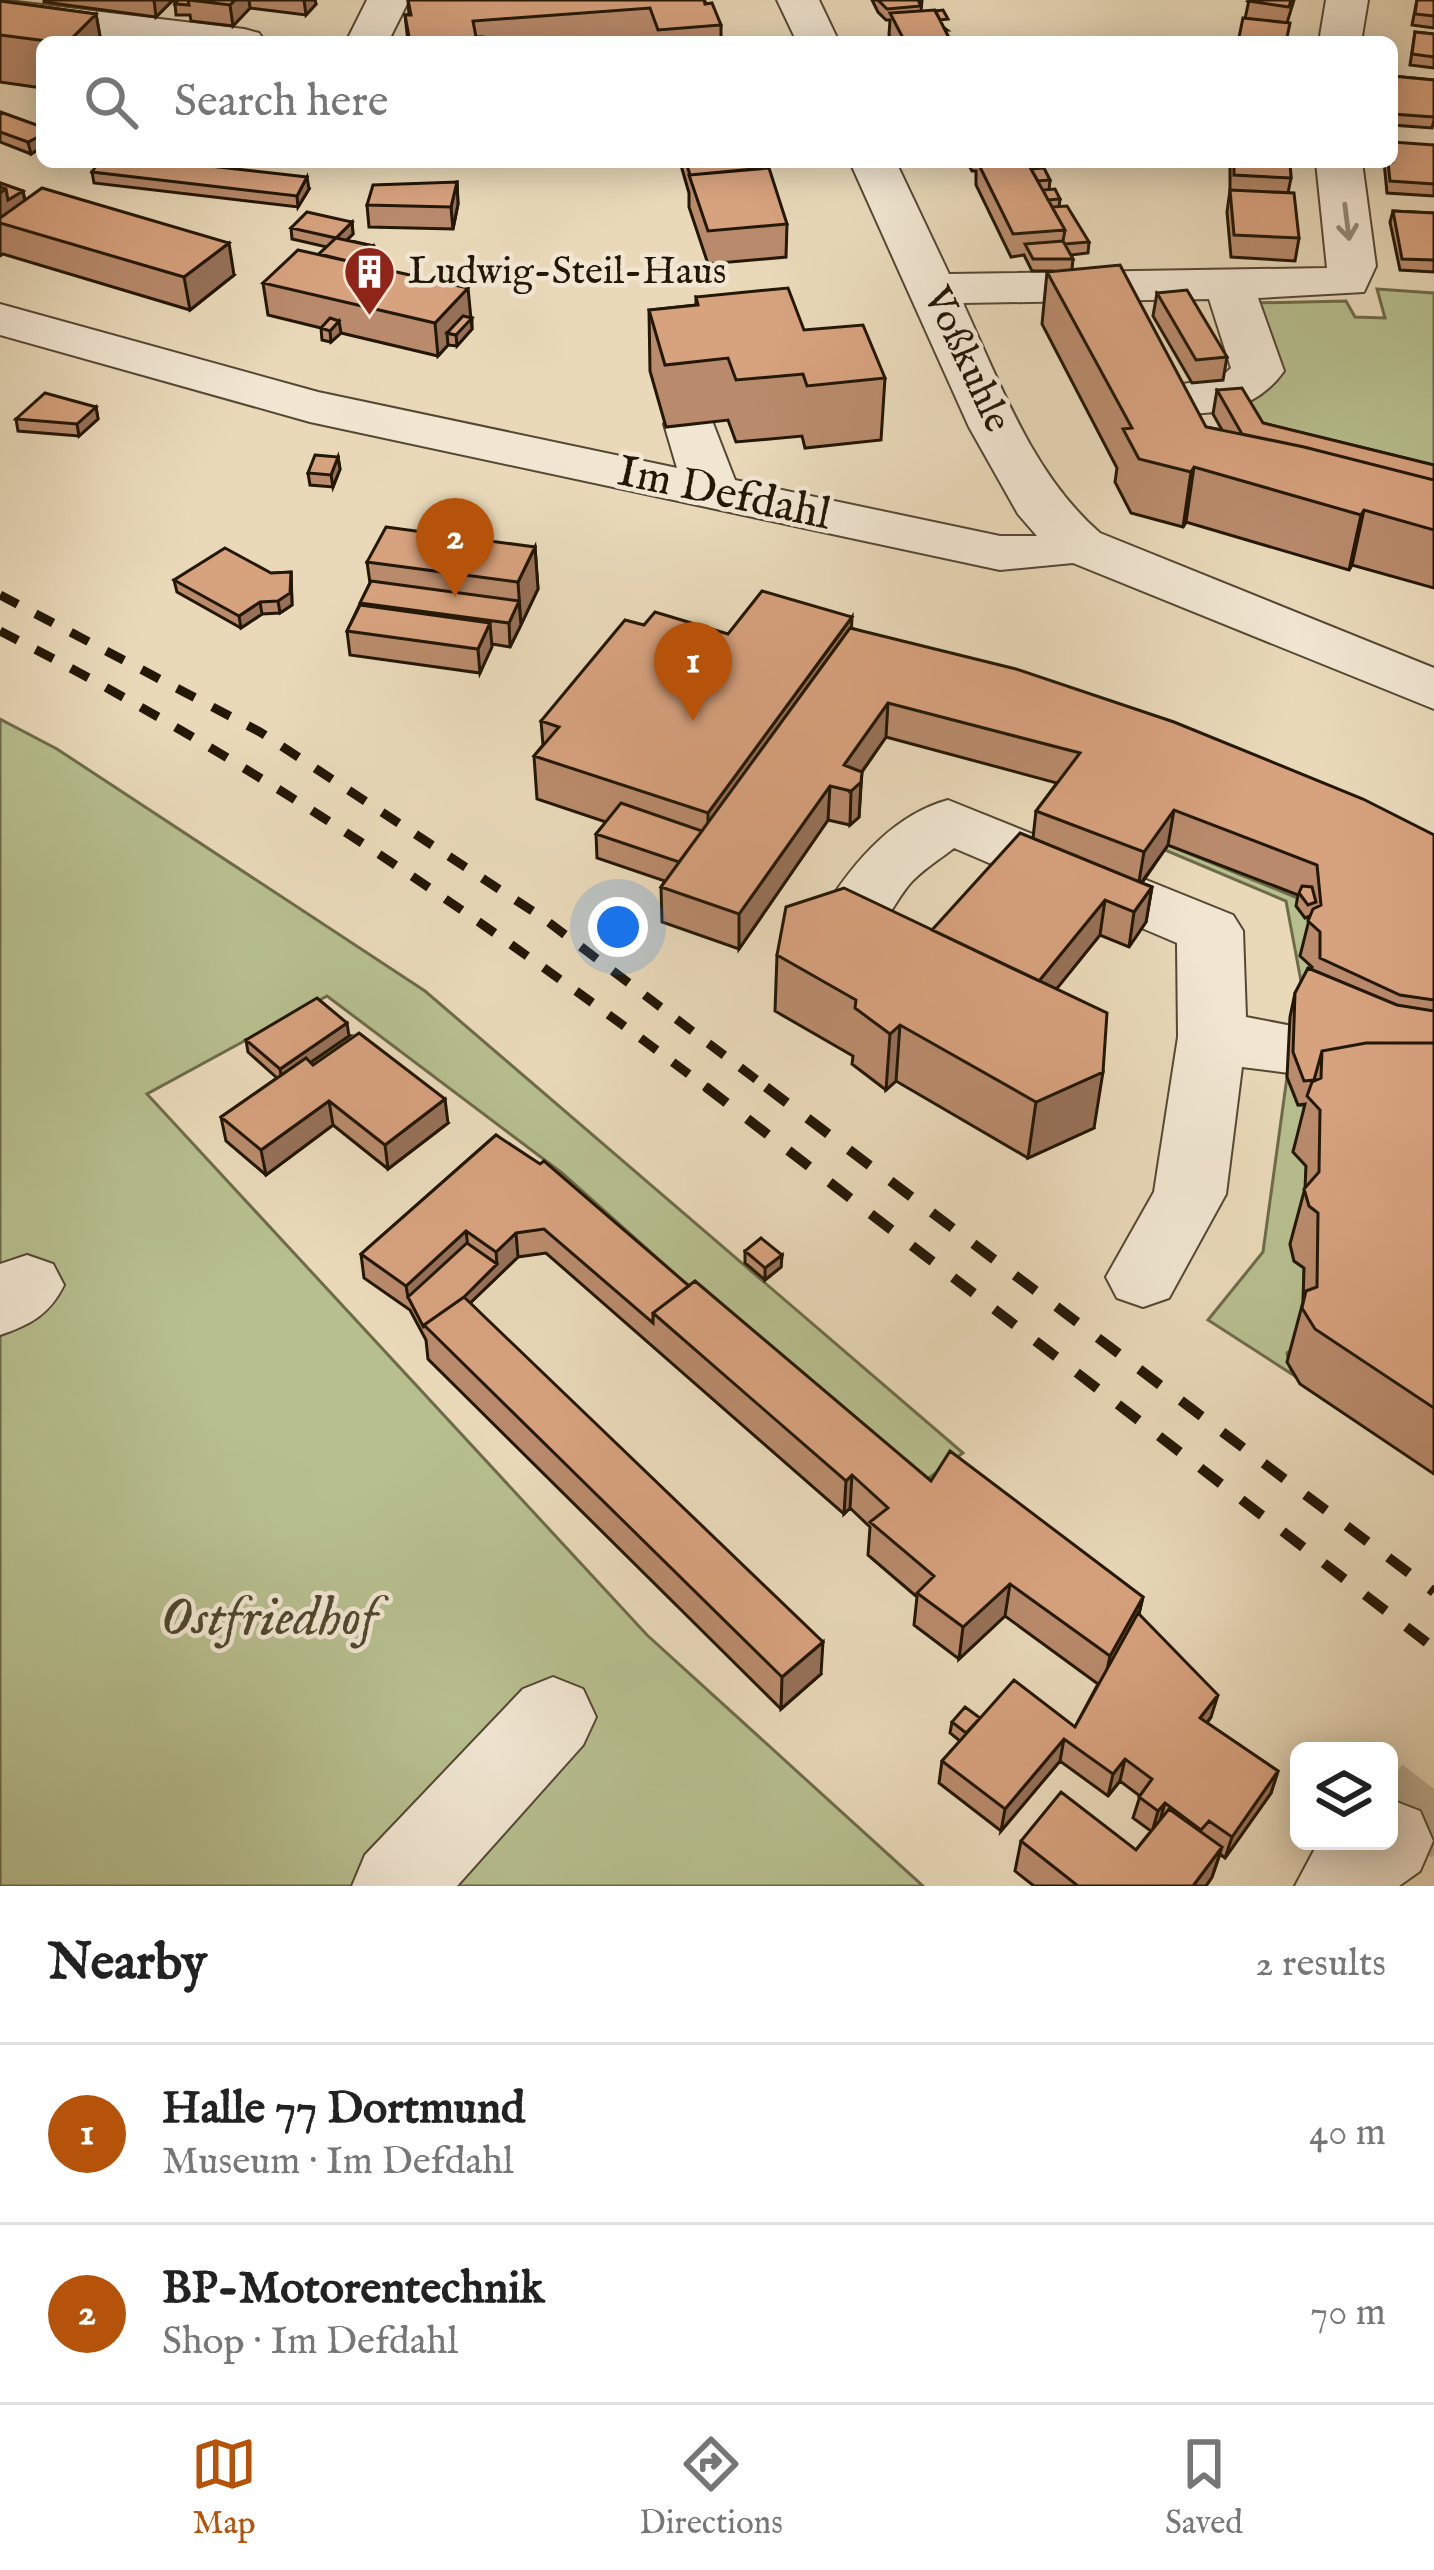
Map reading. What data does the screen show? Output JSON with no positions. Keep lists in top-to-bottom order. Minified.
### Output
{"streets":{"street":["Voßkuhle","Im Defdahl"]},"crossings":[["Voßkuhle","Im Defdahl"]],"parks":["Ostfriedhof"],"places":{"building":["Ludwig-Steil-Haus"]},"page":{"search":"Search here","pins":["2","1"],"heading":["Nearby","2 results"],"list":[{"mark":"1","name":"Halle 77 Dortmund","note":"Museum · Im Defdahl","value":"40 m"},{"mark":"2","name":"BP-Motorentechnik","note":"Shop · Im Defdahl","value":"70 m"}],"nav":["Map","Directions","Saved"]}}
